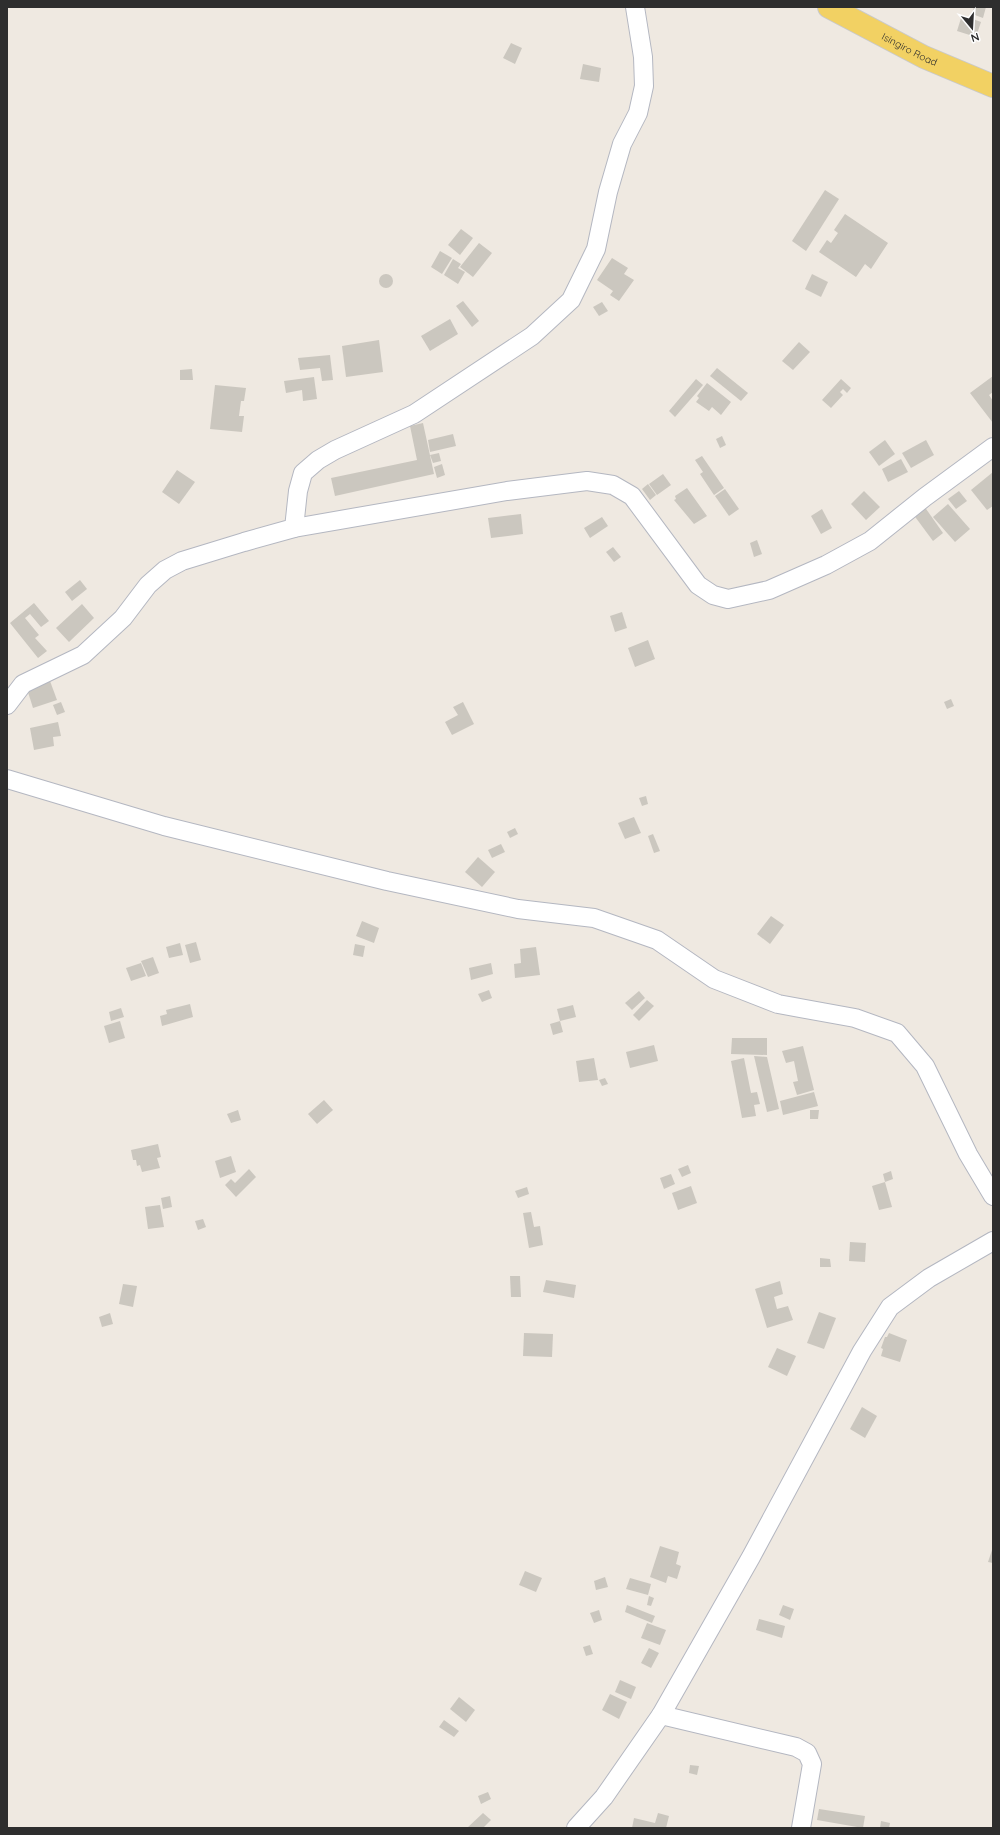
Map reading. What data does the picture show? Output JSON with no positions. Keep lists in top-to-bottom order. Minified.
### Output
{"streets":{"main road":["Isingiro Road"]},"north":"bottom"}
